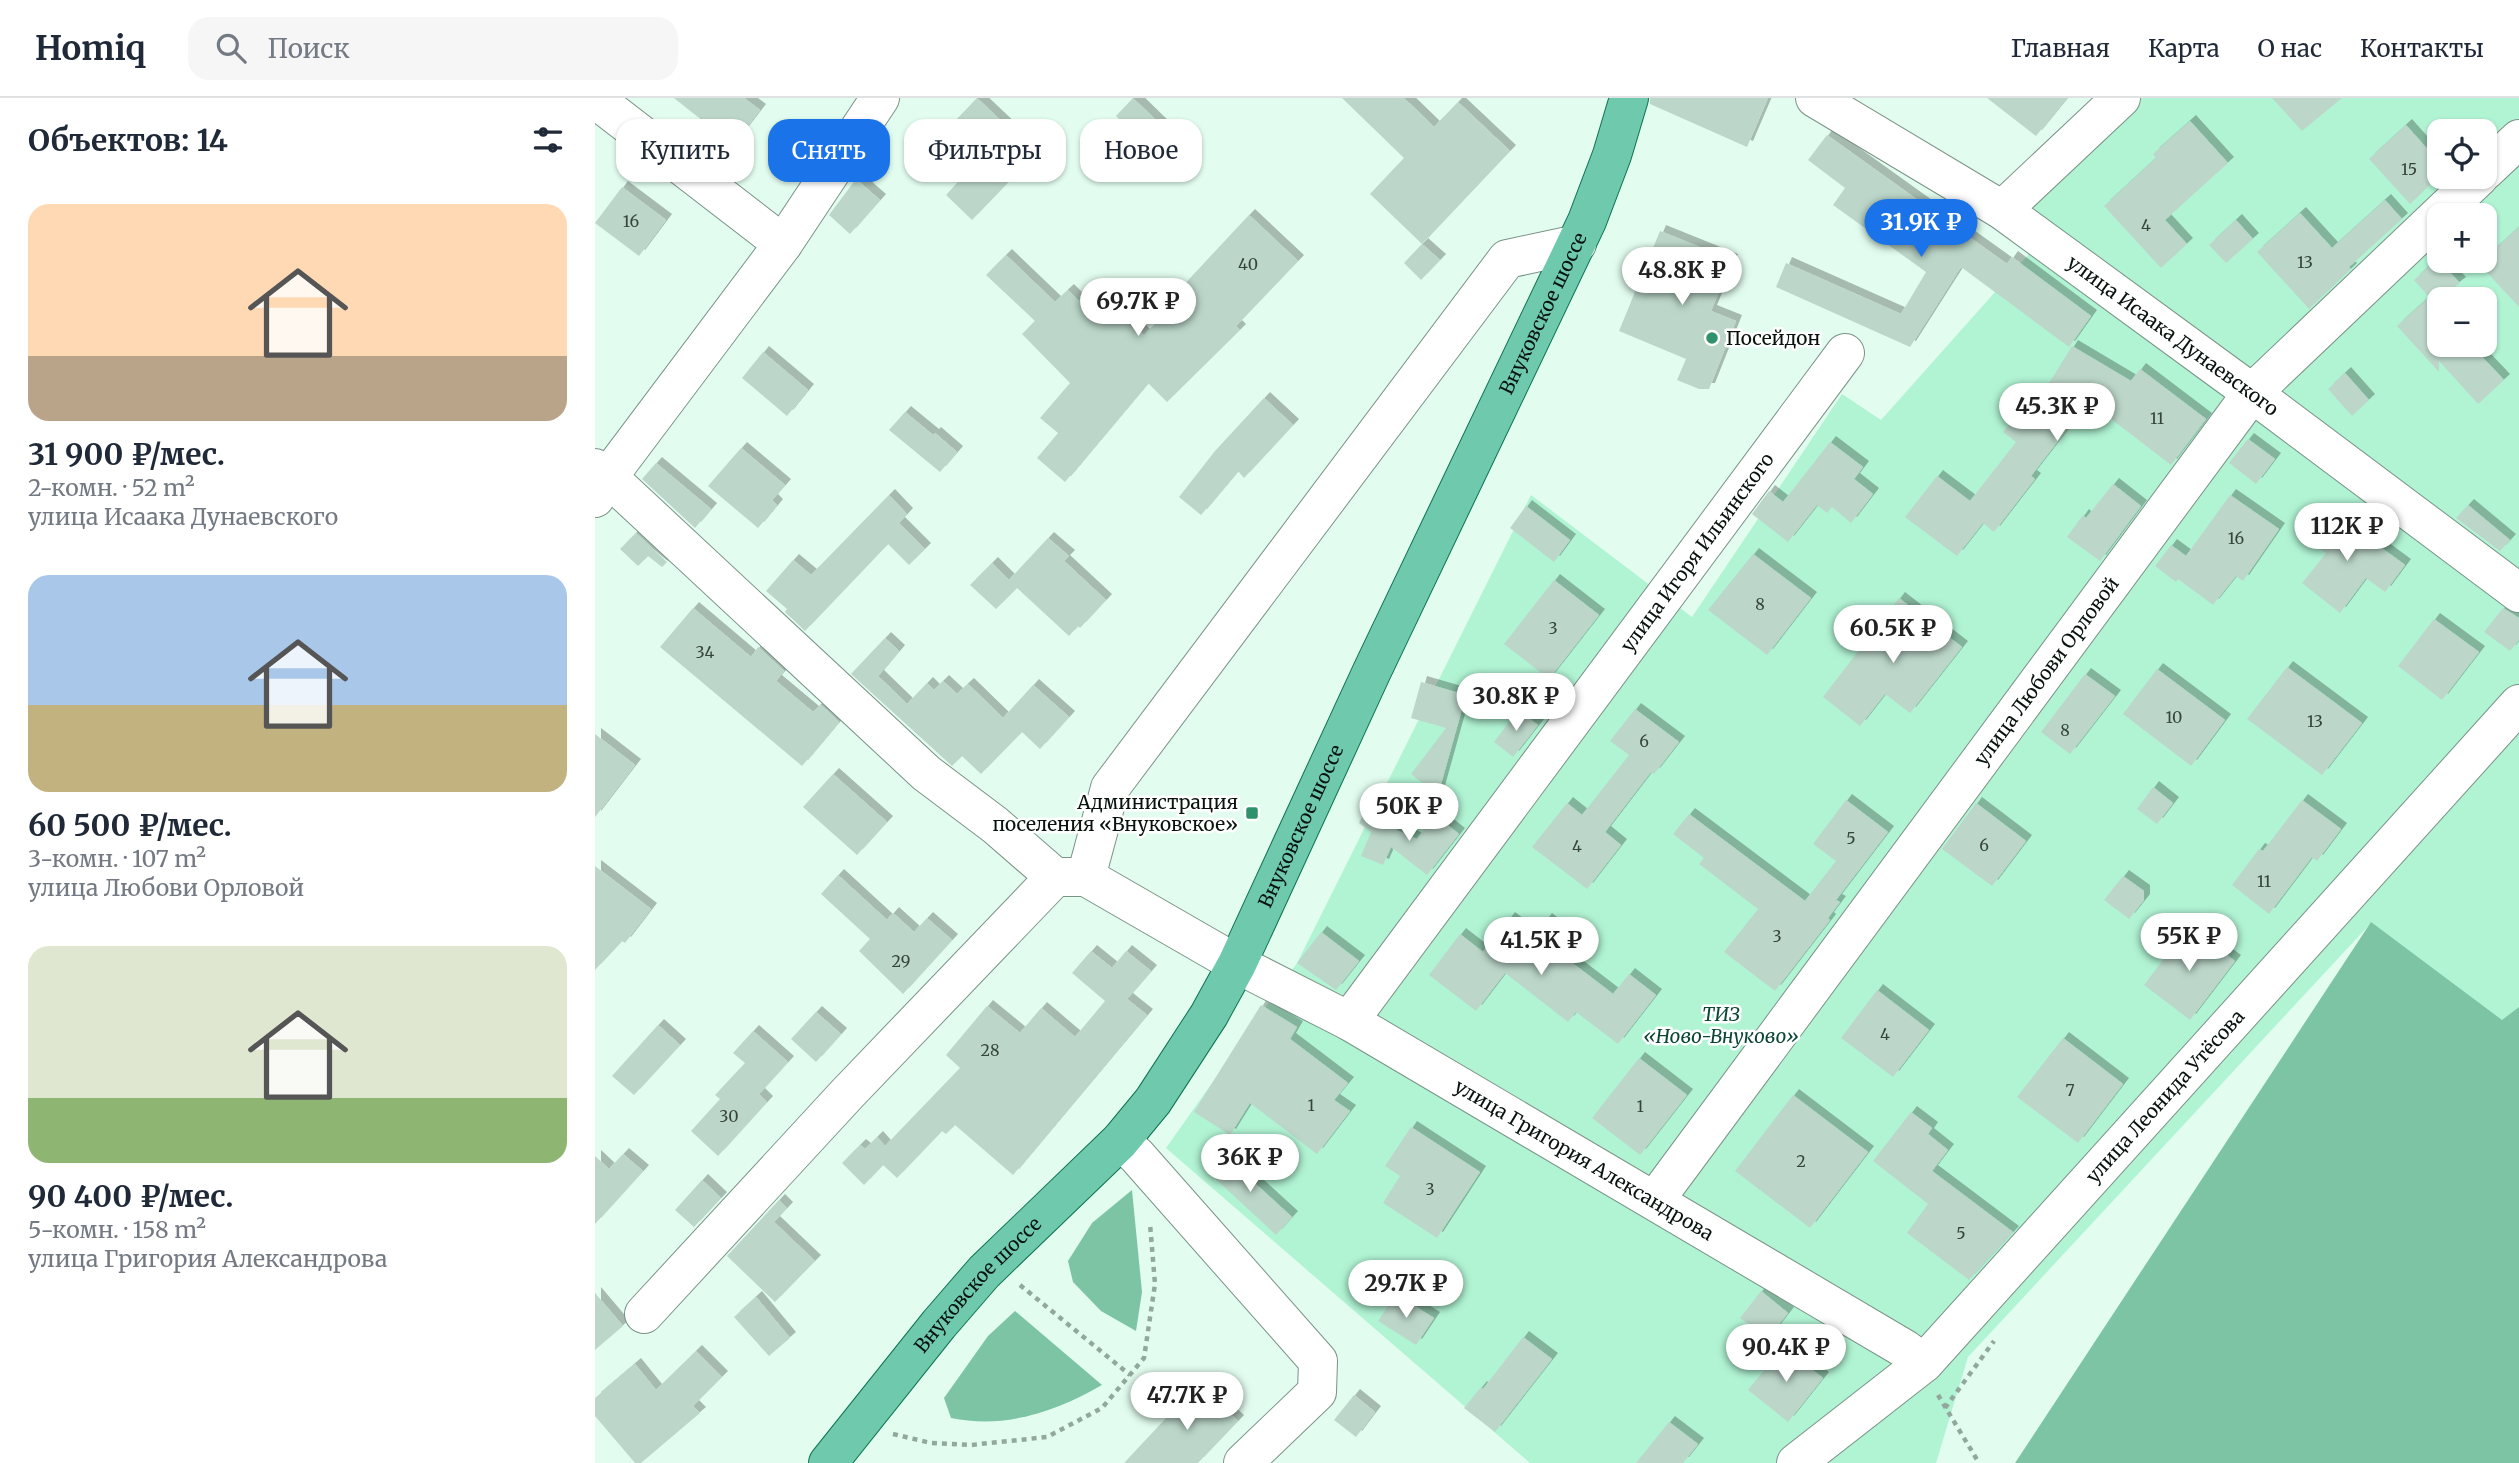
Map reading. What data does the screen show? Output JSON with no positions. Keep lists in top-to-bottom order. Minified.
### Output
{"streets":{"main road":["Внуковское шоссе"],"street":["улица Исаака Дунаевского","улица Игоря Ильинского","улица Любови Орловой","улица Леонида Утёсова","улица Григория Александрова"]},"crossings":[["Внуковское шоссе","улица Григория Александрова"],["улица Исаака Дунаевского","улица Любови Орловой"],["улица Игоря Ильинского","улица Григория Александрова"],["улица Любови Орловой","улица Григория Александрова"],["улица Леонида Утёсова","улица Григория Александрова"]],"parks":["ТИЗ «Ново-Внуково»"],"places":{"other":["Посейдон"],"transit":["Администрация поселения «Внуковское»"]},"house_numbers":["15","16","4","13","40","11","16","8","3","34","10","13","8","6","5","6","4","11","3","29","4","28","7","1","1","30","2","3","5"],"page":{"header":"Homiq","search":"Поиск","nav":["Главная","Карта","О нас","Контакты"],"heading":"Объектов: 14","map_buttons":["+","−"],"chip":["Купить","Снять","Фильтры","Новое"],"list":[{"name":"31 900 ₽/мес.","note":"2-комн. · 52 m² · улица Исаака Дунаевского"},{"name":"60 500 ₽/мес.","note":"3-комн. · 107 m² · улица Любови Орловой"},{"name":"90 400 ₽/мес.","note":"5-комн. · 158 m² · улица Григория Александрова"}],"price":["31.9K ₽","48.8K ₽","69.7K ₽","45.3K ₽","112K ₽","60.5K ₽","30.8K ₽","50K ₽","55K ₽","41.5K ₽","36K ₽","29.7K ₽","90.4K ₽","47.7K ₽"]}}
